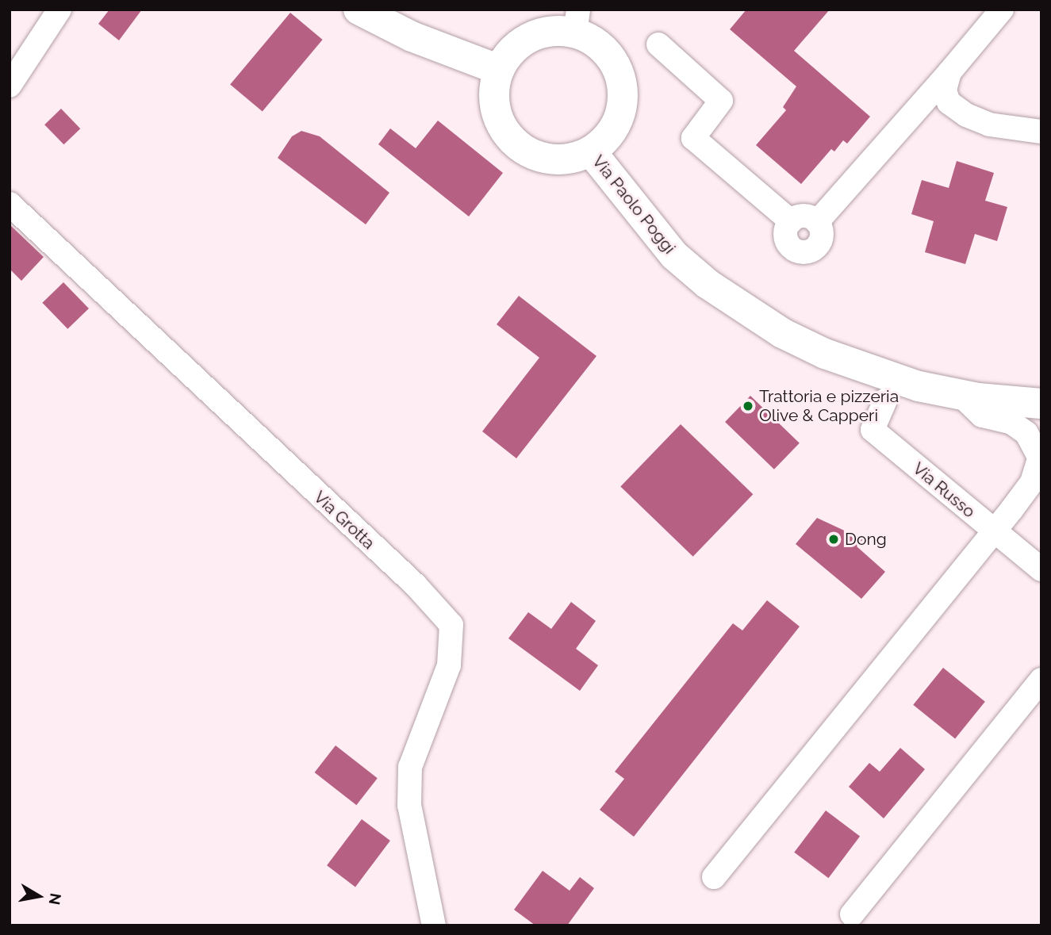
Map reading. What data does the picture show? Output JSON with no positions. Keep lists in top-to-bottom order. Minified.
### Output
{"streets":{"main road":["Via Paolo Poggi"],"street":["Via Russo","Via Grotta"]},"places":["Trattoria e pizzeria Olive & Capperi","Dong"],"north":"right"}
